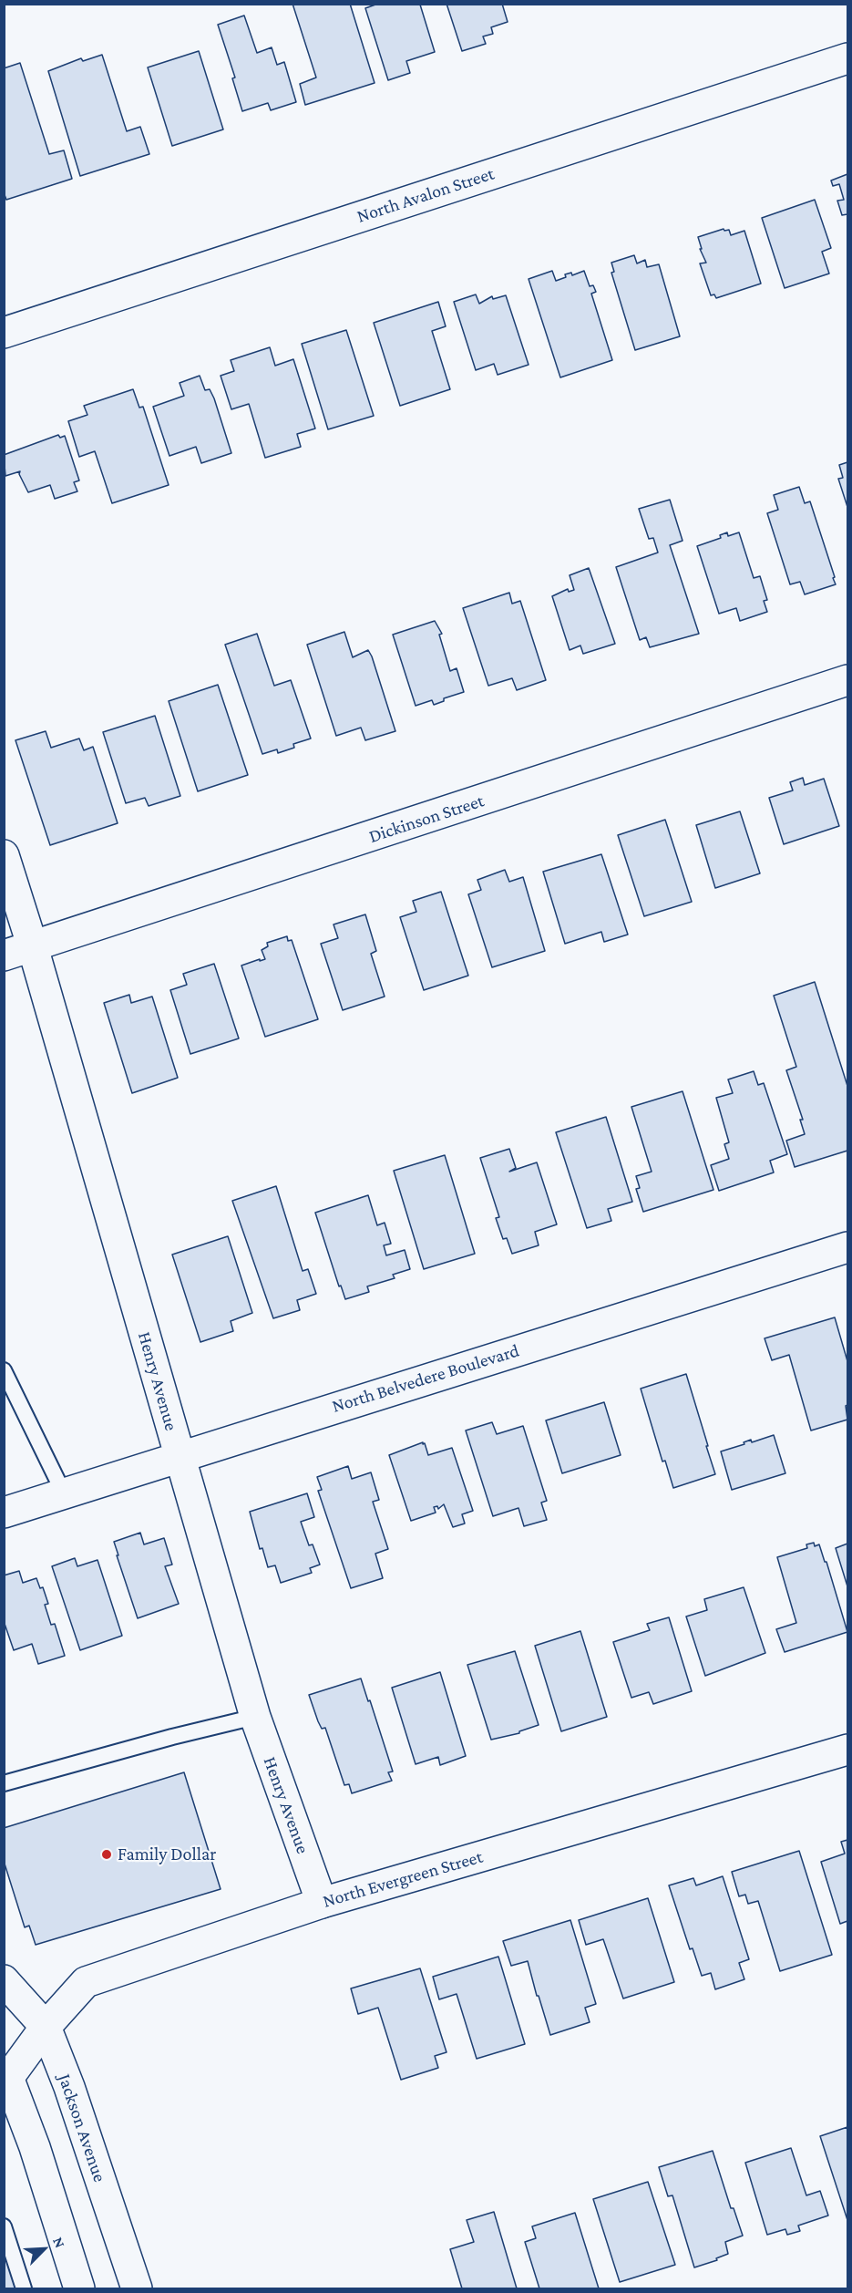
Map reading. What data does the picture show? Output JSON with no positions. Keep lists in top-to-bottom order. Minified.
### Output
{"streets":{"street":["North Avalon Street","Dickinson Street","North Belvedere Boulevard","Henry Avenue","North Evergreen Street","Jackson Avenue"]},"crossings":[["Dickinson Street","Henry Avenue"],["North Belvedere Boulevard","Henry Avenue"],["Henry Avenue","North Evergreen Street"],["North Evergreen Street","Jackson Avenue"]],"places":["Family Dollar"],"north":"top right"}
